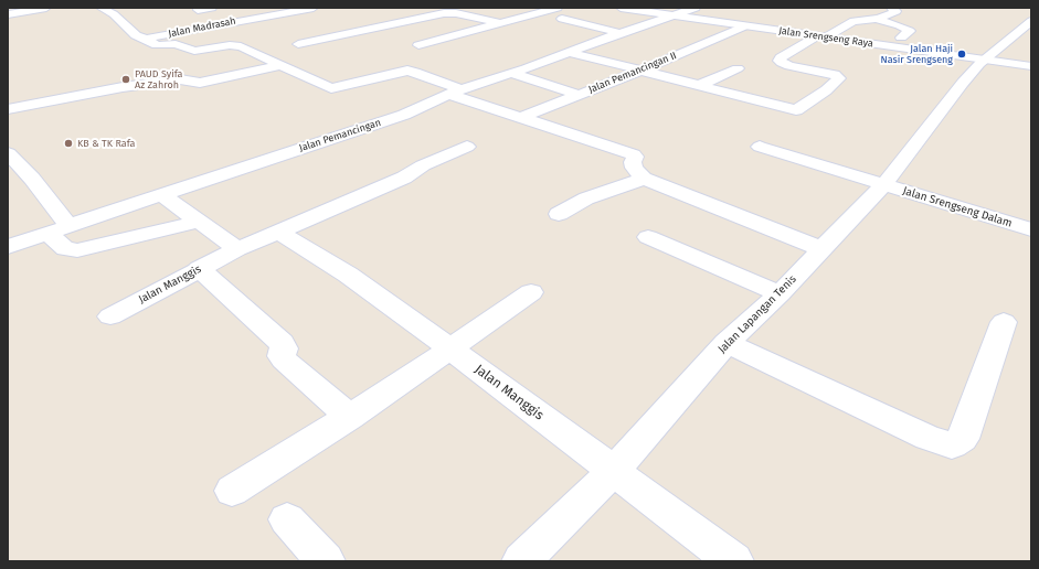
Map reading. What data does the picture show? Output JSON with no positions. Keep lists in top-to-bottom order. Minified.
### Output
{"streets":{"street":["Jalan Madrasah","Jalan Srengseng Raya","Jalan Pemancingan II","Jalan Pemancingan","Jalan Srengseng Dalam","Jalan Manggis","Jalan Lapangan Tenis"]},"crossings":[["Jalan Srengseng Raya","Jalan Pemancingan II"],["Jalan Srengseng Raya","Jalan Pemancingan"],["Jalan Srengseng Raya","Jalan Lapangan Tenis"],["Jalan Srengseng Dalam","Jalan Lapangan Tenis"],["Jalan Manggis","Jalan Lapangan Tenis"]],"places":["Jalan Haji Nasir Srengseng","PAUD Syifa Az Zahroh","KB & TK Rafa"]}
